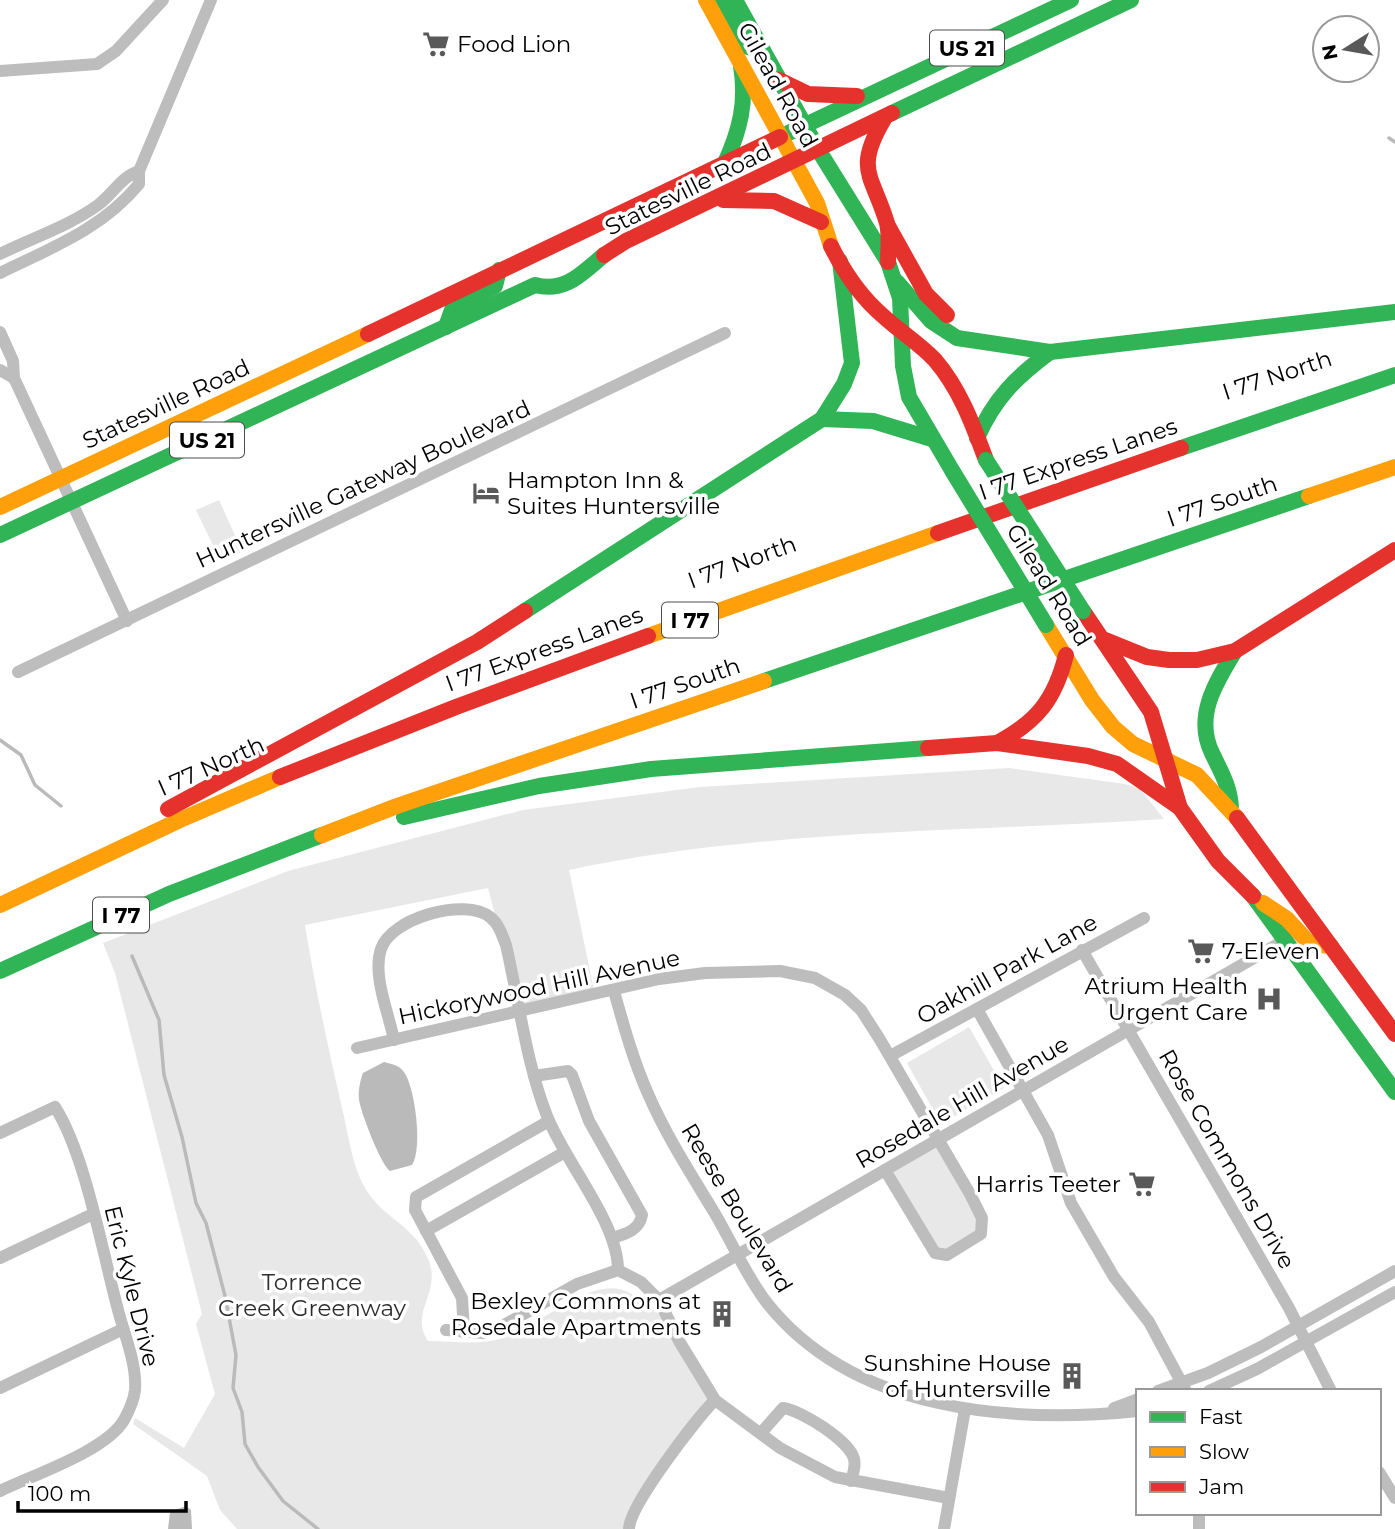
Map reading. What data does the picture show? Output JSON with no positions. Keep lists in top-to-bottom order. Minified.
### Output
{"streets":{"main road":["US 21","Gilead Road","Statesville Road","I 77 North","I 77 Express Lanes","I 77 South","I 77"],"street":["Huntersville Gateway Boulevard","Oakhill Park Lane","Hickorywood Hill Avenue","Rosedale Hill Avenue","Rose Commons Drive","Reese Boulevard","Eric Kyle Drive"]},"crossings":[["Gilead Road","Statesville Road"],["Gilead Road","Rosedale Hill Avenue"],["Oakhill Park Lane","Hickorywood Hill Avenue"],["Oakhill Park Lane","Rose Commons Drive"],["Hickorywood Hill Avenue","Rosedale Hill Avenue"],["Hickorywood Hill Avenue","Reese Boulevard"],["Rosedale Hill Avenue","Rose Commons Drive"],["Rosedale Hill Avenue","Reese Boulevard"]],"parks":["Torrence Creek Greenway"],"places":{"supermarket":["Food Lion","7-Eleven","Harris Teeter"],"hotel":["Hampton Inn & Suites Huntersville"],"hospital":["Atrium Health Urgent Care"],"building":["Bexley Commons at Rosedale Apartments","Sunshine House of Huntersville"]},"legend":["Fast","Slow","Jam"],"scale_bar":"100 m","north":"left"}
